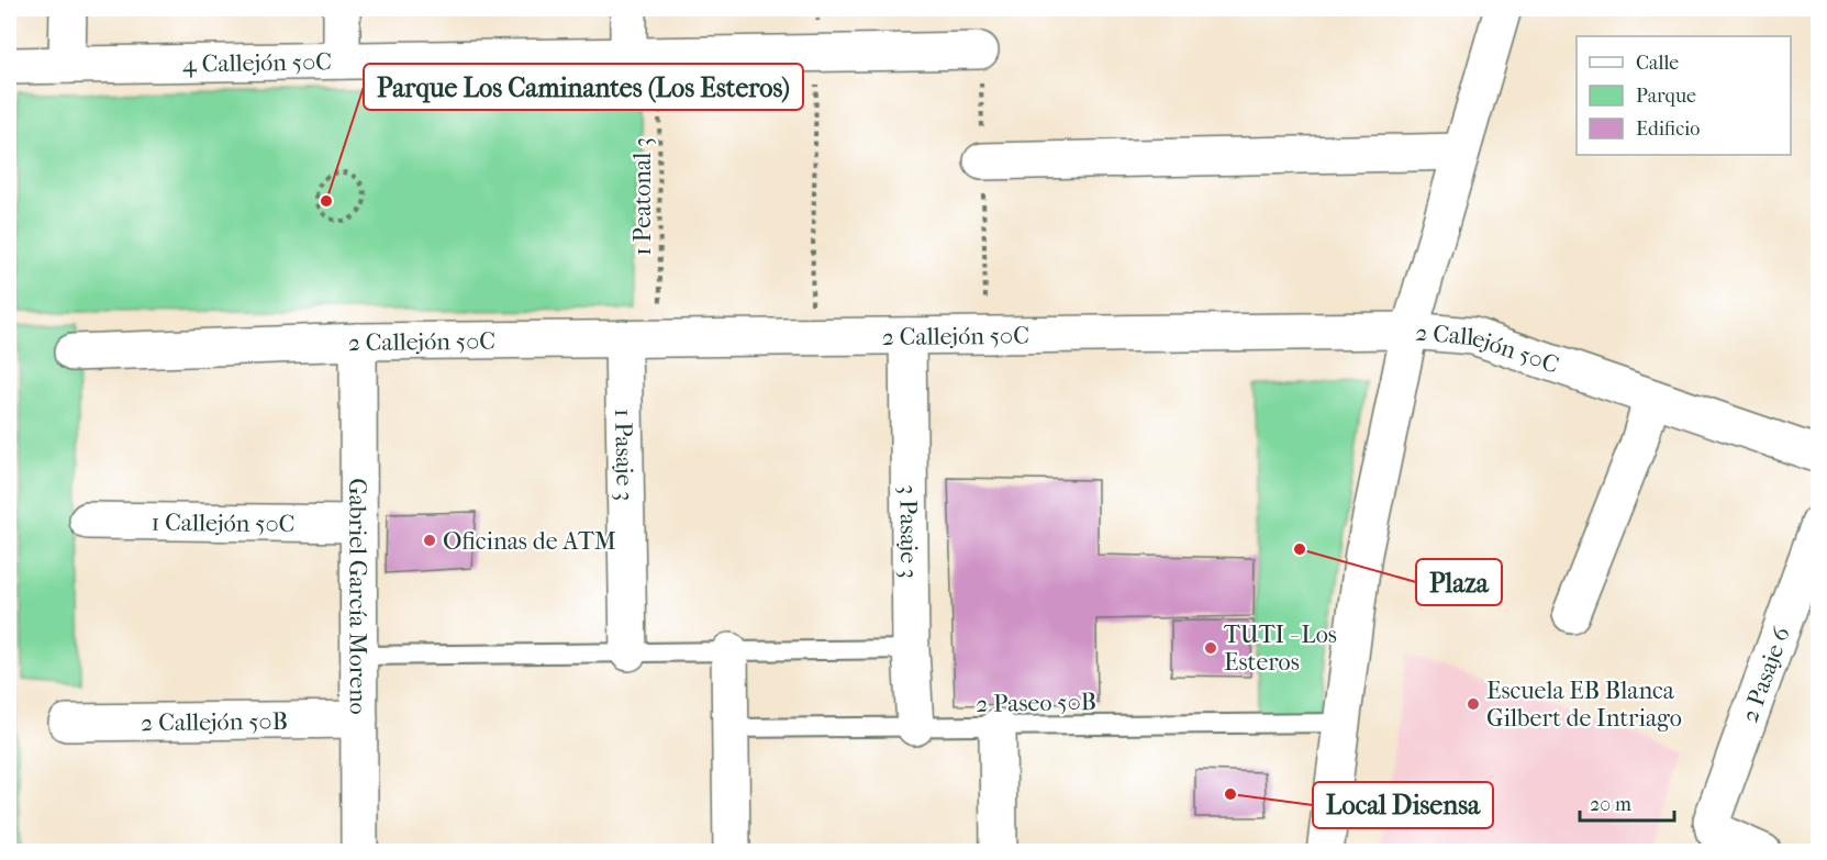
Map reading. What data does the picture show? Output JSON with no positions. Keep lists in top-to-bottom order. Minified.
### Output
{"streets":{"street":["4 Callejón 50C","2 Callejón 50C","1 Pasaje 3","1 Callejón 50C","3 Pasaje 3","Gabriel García Moreno","2 Pasaje 6","2 Callejón 50B"],"lane":["2 Paseo 50B"],"path":["1 Peatonal 3"]},"crossings":[["4 Callejón 50C","1 Peatonal 3"],["1 Peatonal 3","2 Callejón 50C"],["2 Callejón 50C","1 Pasaje 3"],["2 Callejón 50C","3 Pasaje 3"],["2 Callejón 50C","Gabriel García Moreno"],["1 Callejón 50C","Gabriel García Moreno"],["3 Pasaje 3","2 Paseo 50B"],["Gabriel García Moreno","2 Callejón 50B"]],"places":["Parque Los Caminantes (Los Esteros)","Oficinas de ATM","Plaza","TUTI - Los Esteros","Escuela EB Blanca Gilbert de Intriago","Local Disensa"],"legend":["Calle","Parque","Edificio"],"scale_bar":"20 m"}
